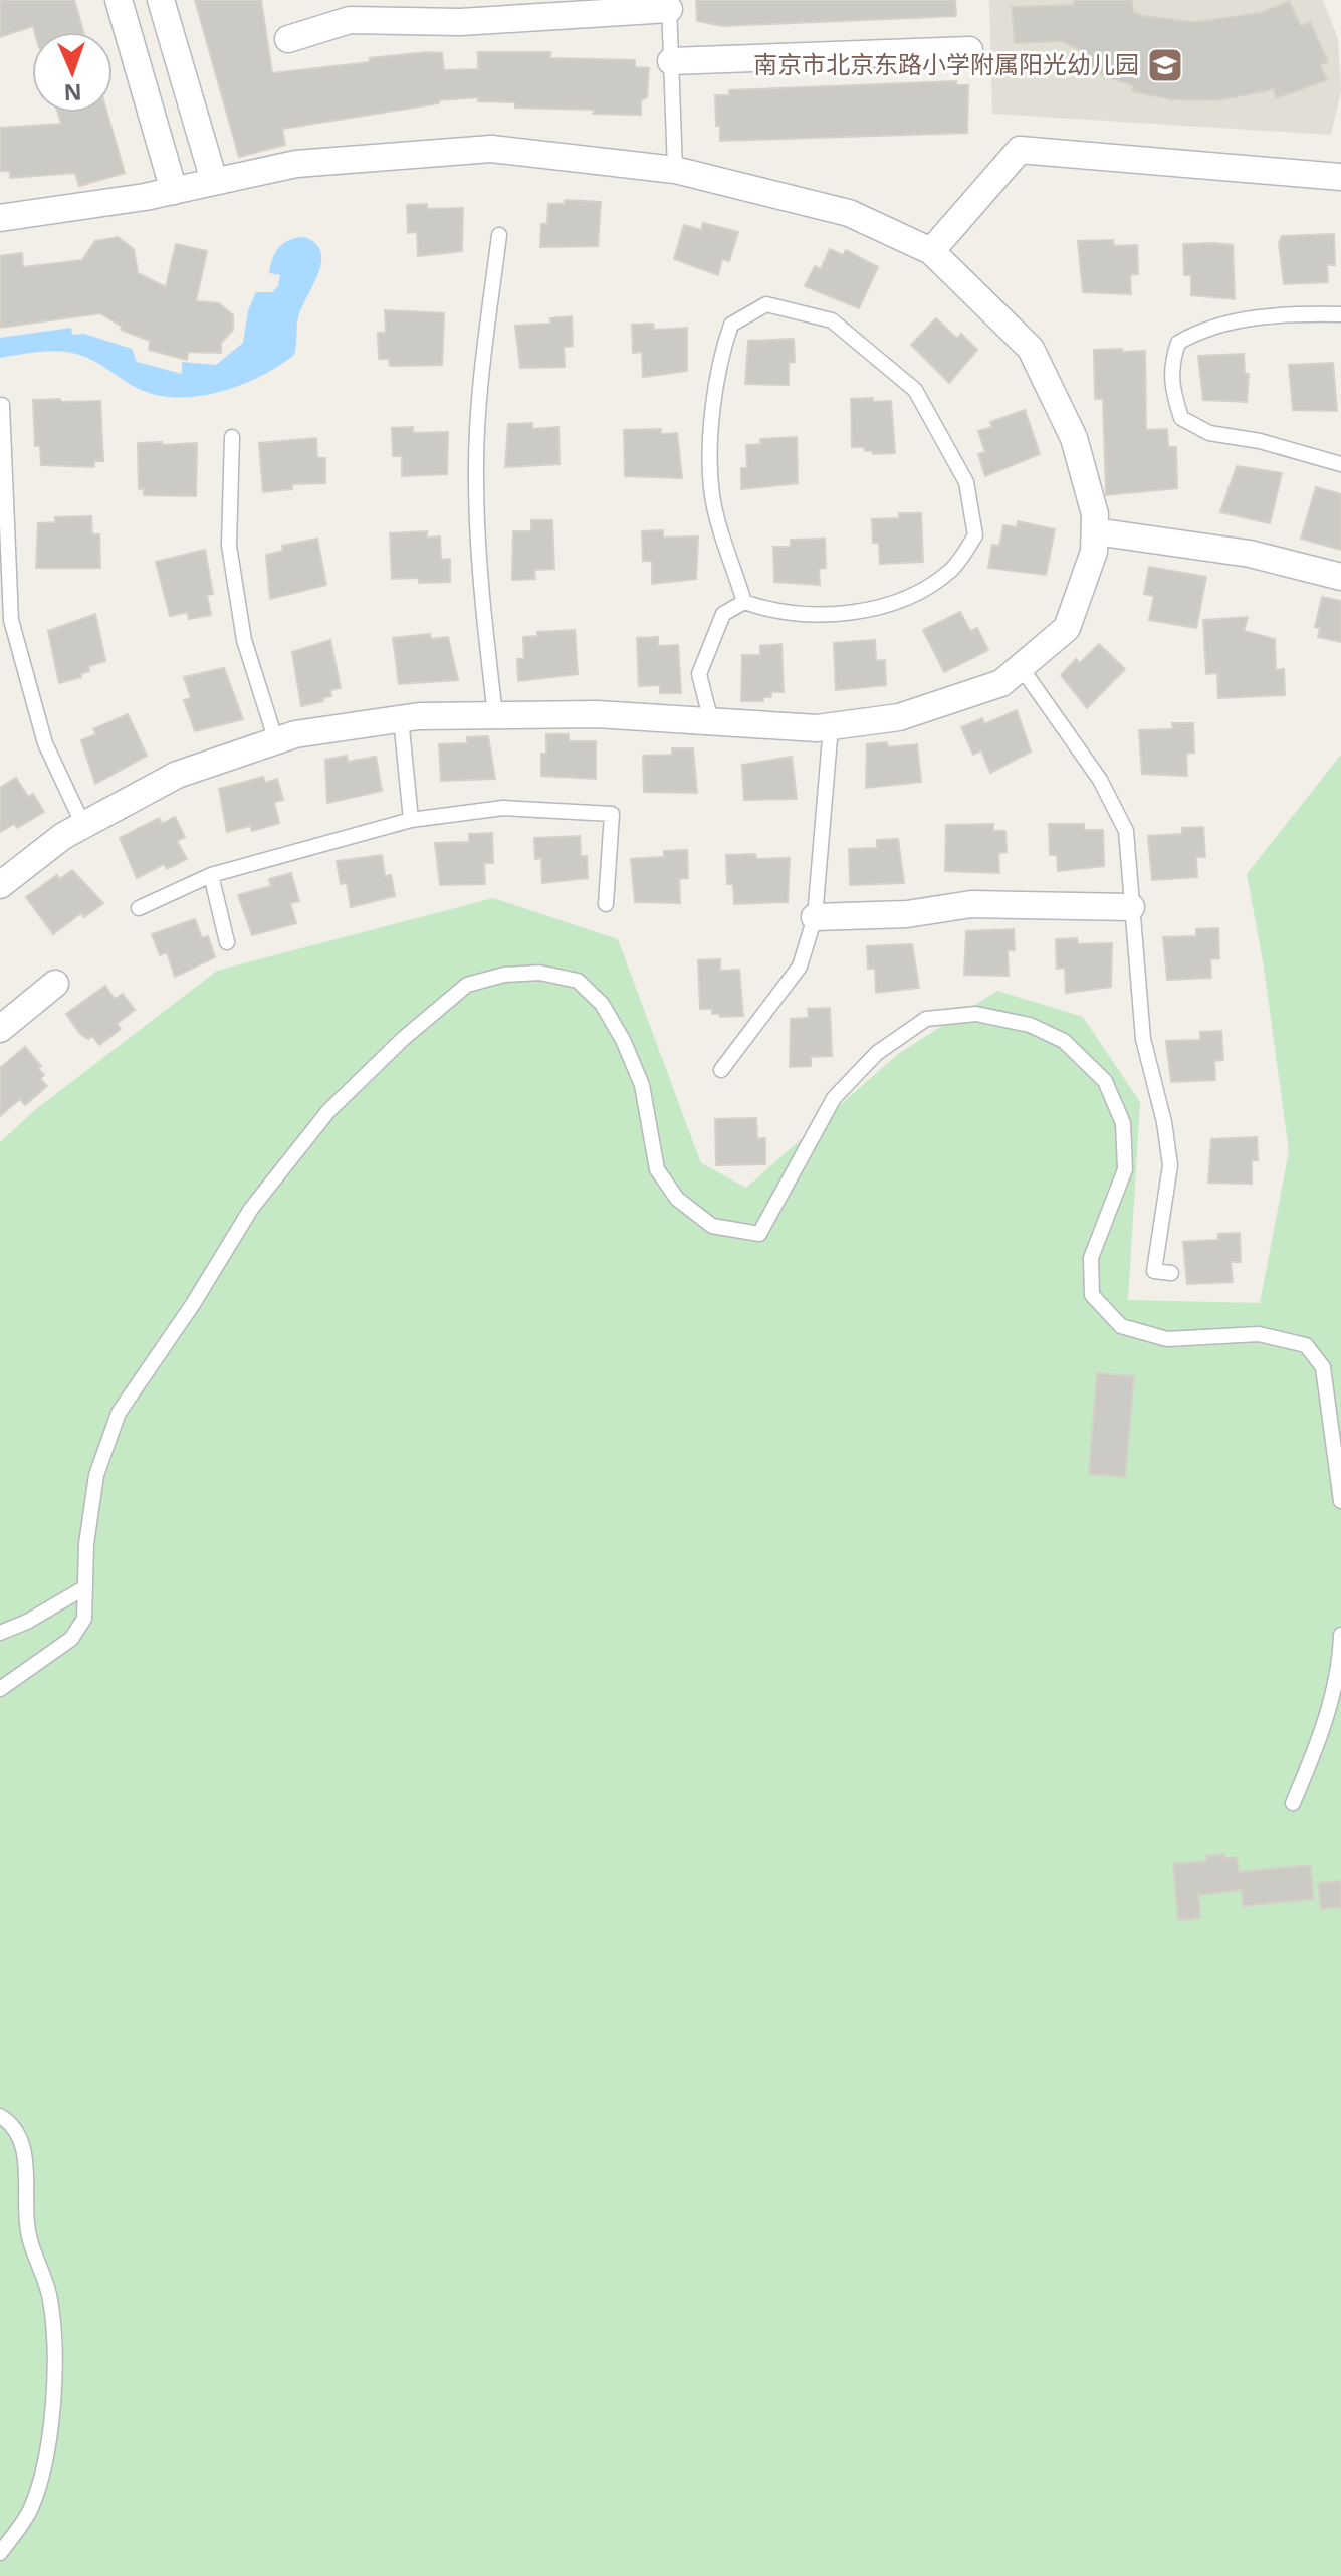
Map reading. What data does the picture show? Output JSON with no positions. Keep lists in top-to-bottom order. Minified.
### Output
{"places":{"school or university":["南京市北京东路小学附属阳光幼儿园"]},"north":"bottom"}
